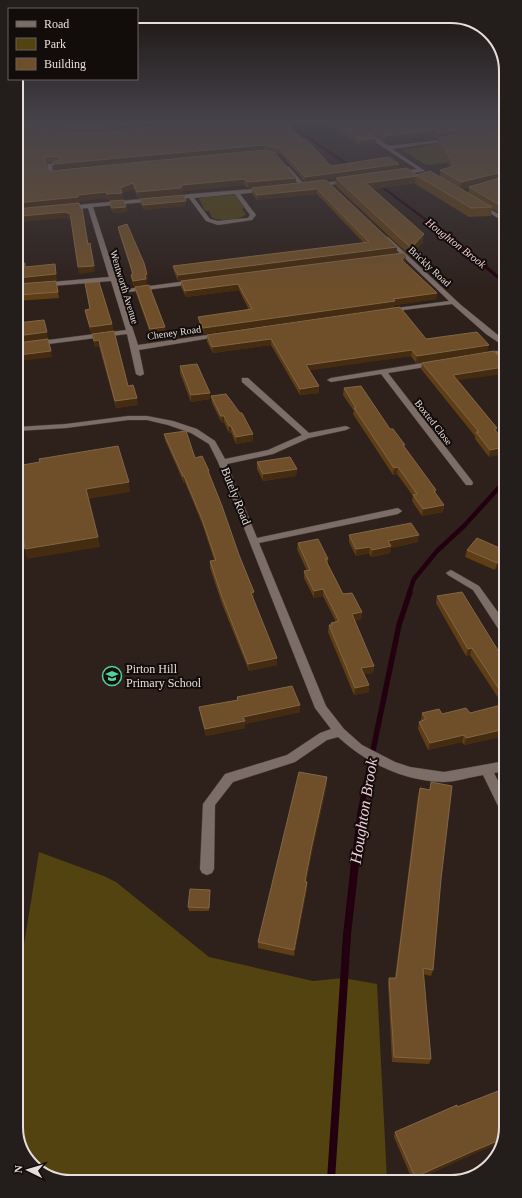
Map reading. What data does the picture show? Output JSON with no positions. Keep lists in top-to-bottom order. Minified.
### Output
{"streets":{"street":["Brickly Road","Wentworth Avenue","Cheney Road","Boxted Close","Butely Road"]},"crossings":[["Wentworth Avenue","Cheney Road"]],"water":["Houghton Brook"],"places":{"school or university":["Pirton Hill Primary School"]},"legend":["Road","Park","Building"],"north":"left"}
